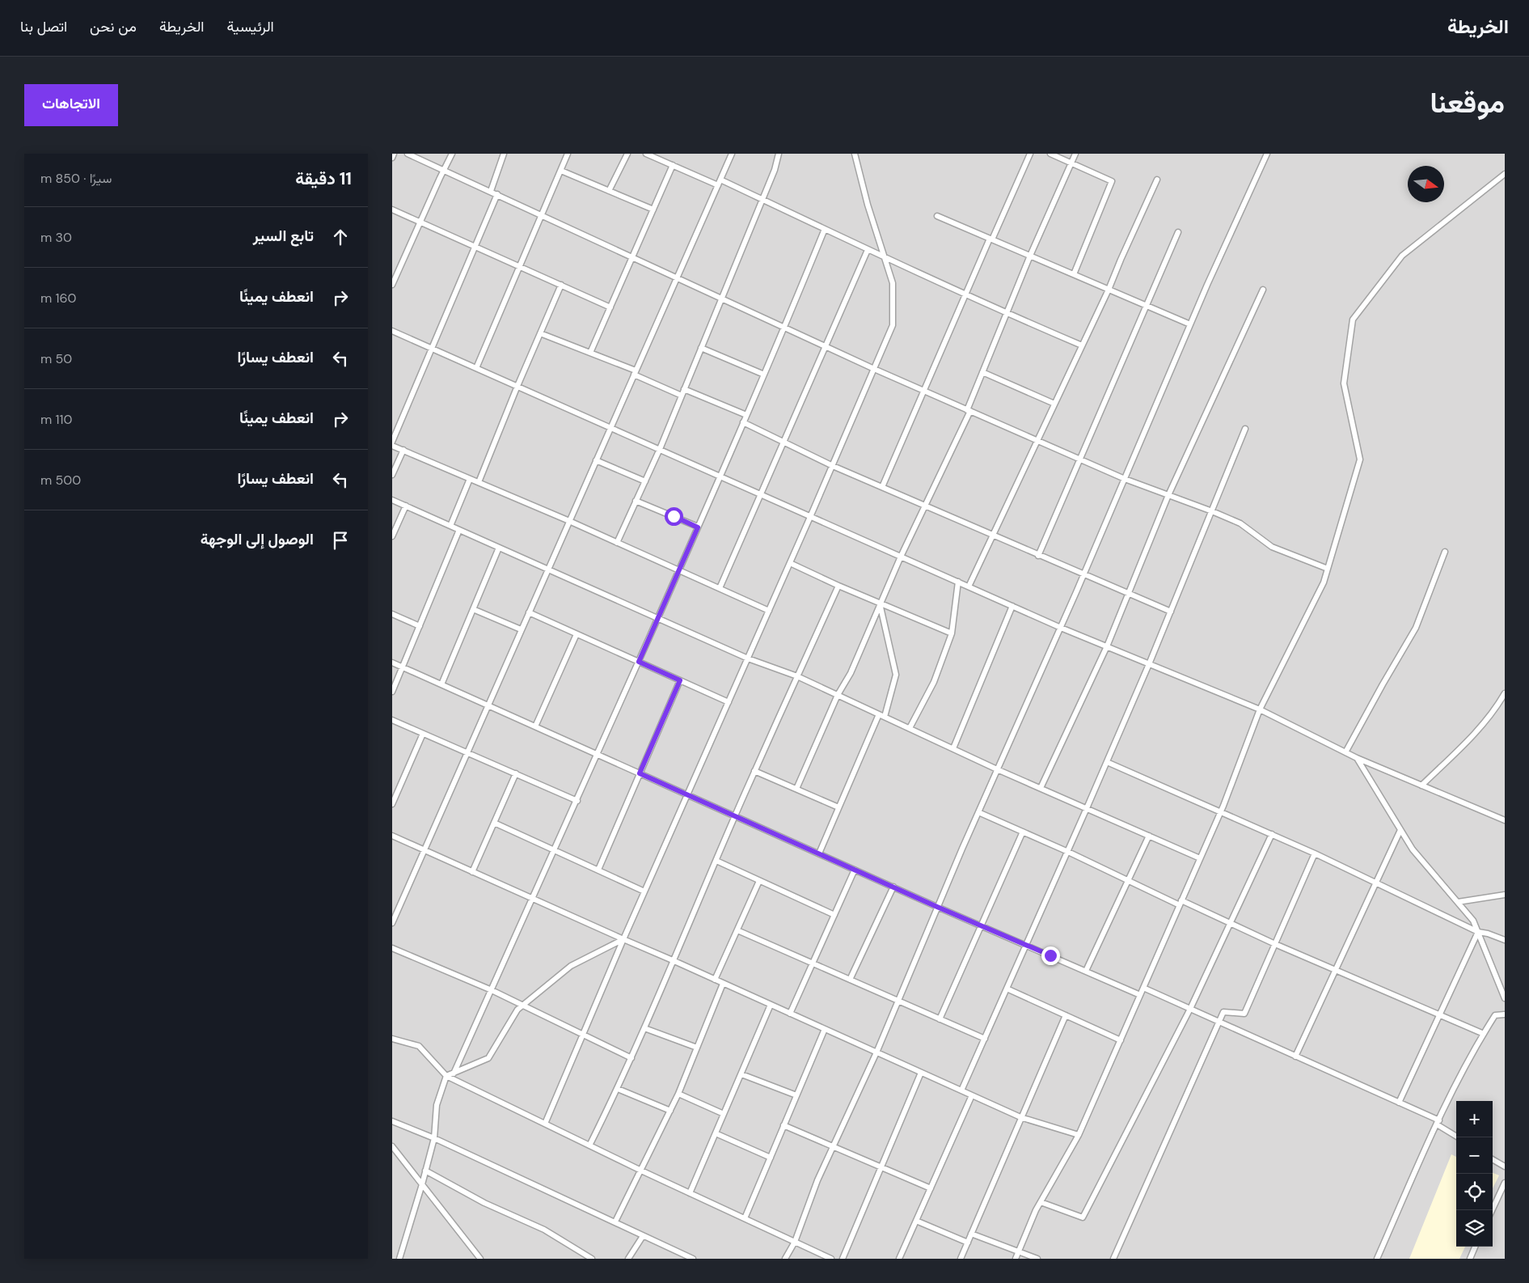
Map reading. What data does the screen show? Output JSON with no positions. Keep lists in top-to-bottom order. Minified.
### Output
{"north":"right","page":{"header":"الخريطة","nav":["الرئيسية","الخريطة","من نحن","اتصل بنا"],"title":"موقعنا","buttons":"الاتجاهات","heading":["11 دقيقة","سيرًا · 850 m"],"list":[["تابع السير","30 m"],["انعطف يمينًا","160 m"],["انعطف يسارًا","50 m"],["انعطف يمينًا","110 m"],["انعطف يسارًا","500 m"],"الوصول إلى الوجهة"],"map_buttons":["+","−"]}}
